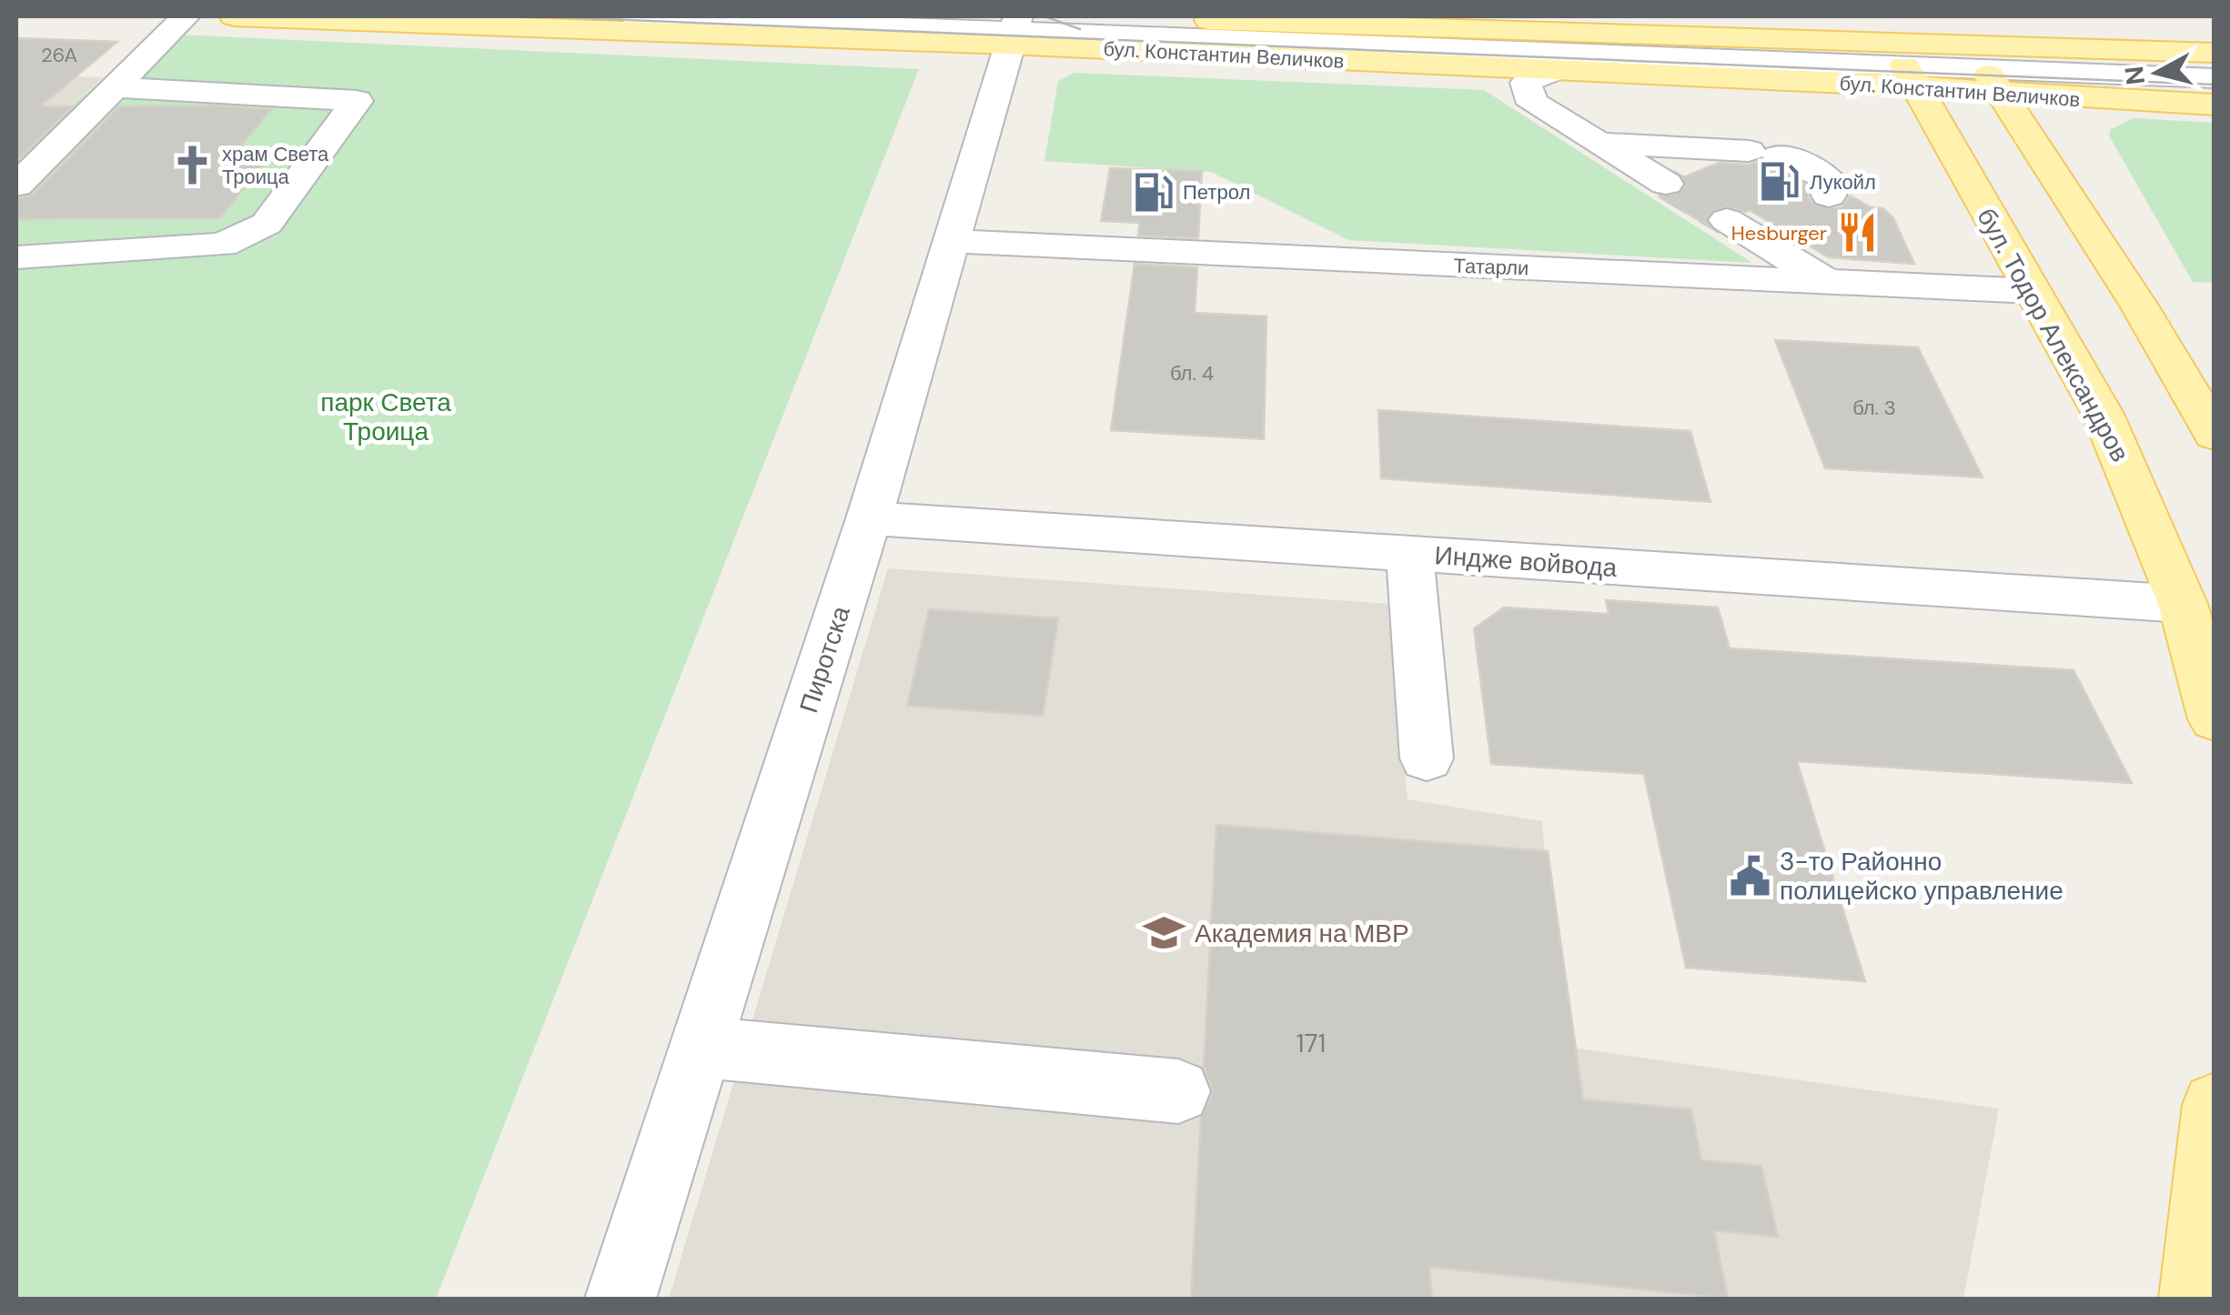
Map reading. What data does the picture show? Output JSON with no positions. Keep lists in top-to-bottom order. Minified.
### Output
{"streets":{"main road":["бул. Константин Величков","бул. Тодор Александров"],"street":["Татарли","Индже войвода","Пиротска"]},"crossings":[["бул. Константин Величков","бул. Тодор Александров"],["бул. Константин Величков","Пиротска"],["Татарли","бул. Тодор Александров"],["Татарли","Пиротска"],["бул. Тодор Александров","Индже войвода"],["Индже войвода","Пиротска"]],"parks":["парк Света Троица"],"places":{"church":["храм Света Троица"],"fuel station":["Лукойл","Петрол"],"restaurant":["Hesburger"],"public building":["3-то Районно полицейско управление"],"school or university":["Академия на МВР"]},"house_numbers":["26A","бл. 4","бл. 3","171"],"north":"left"}
